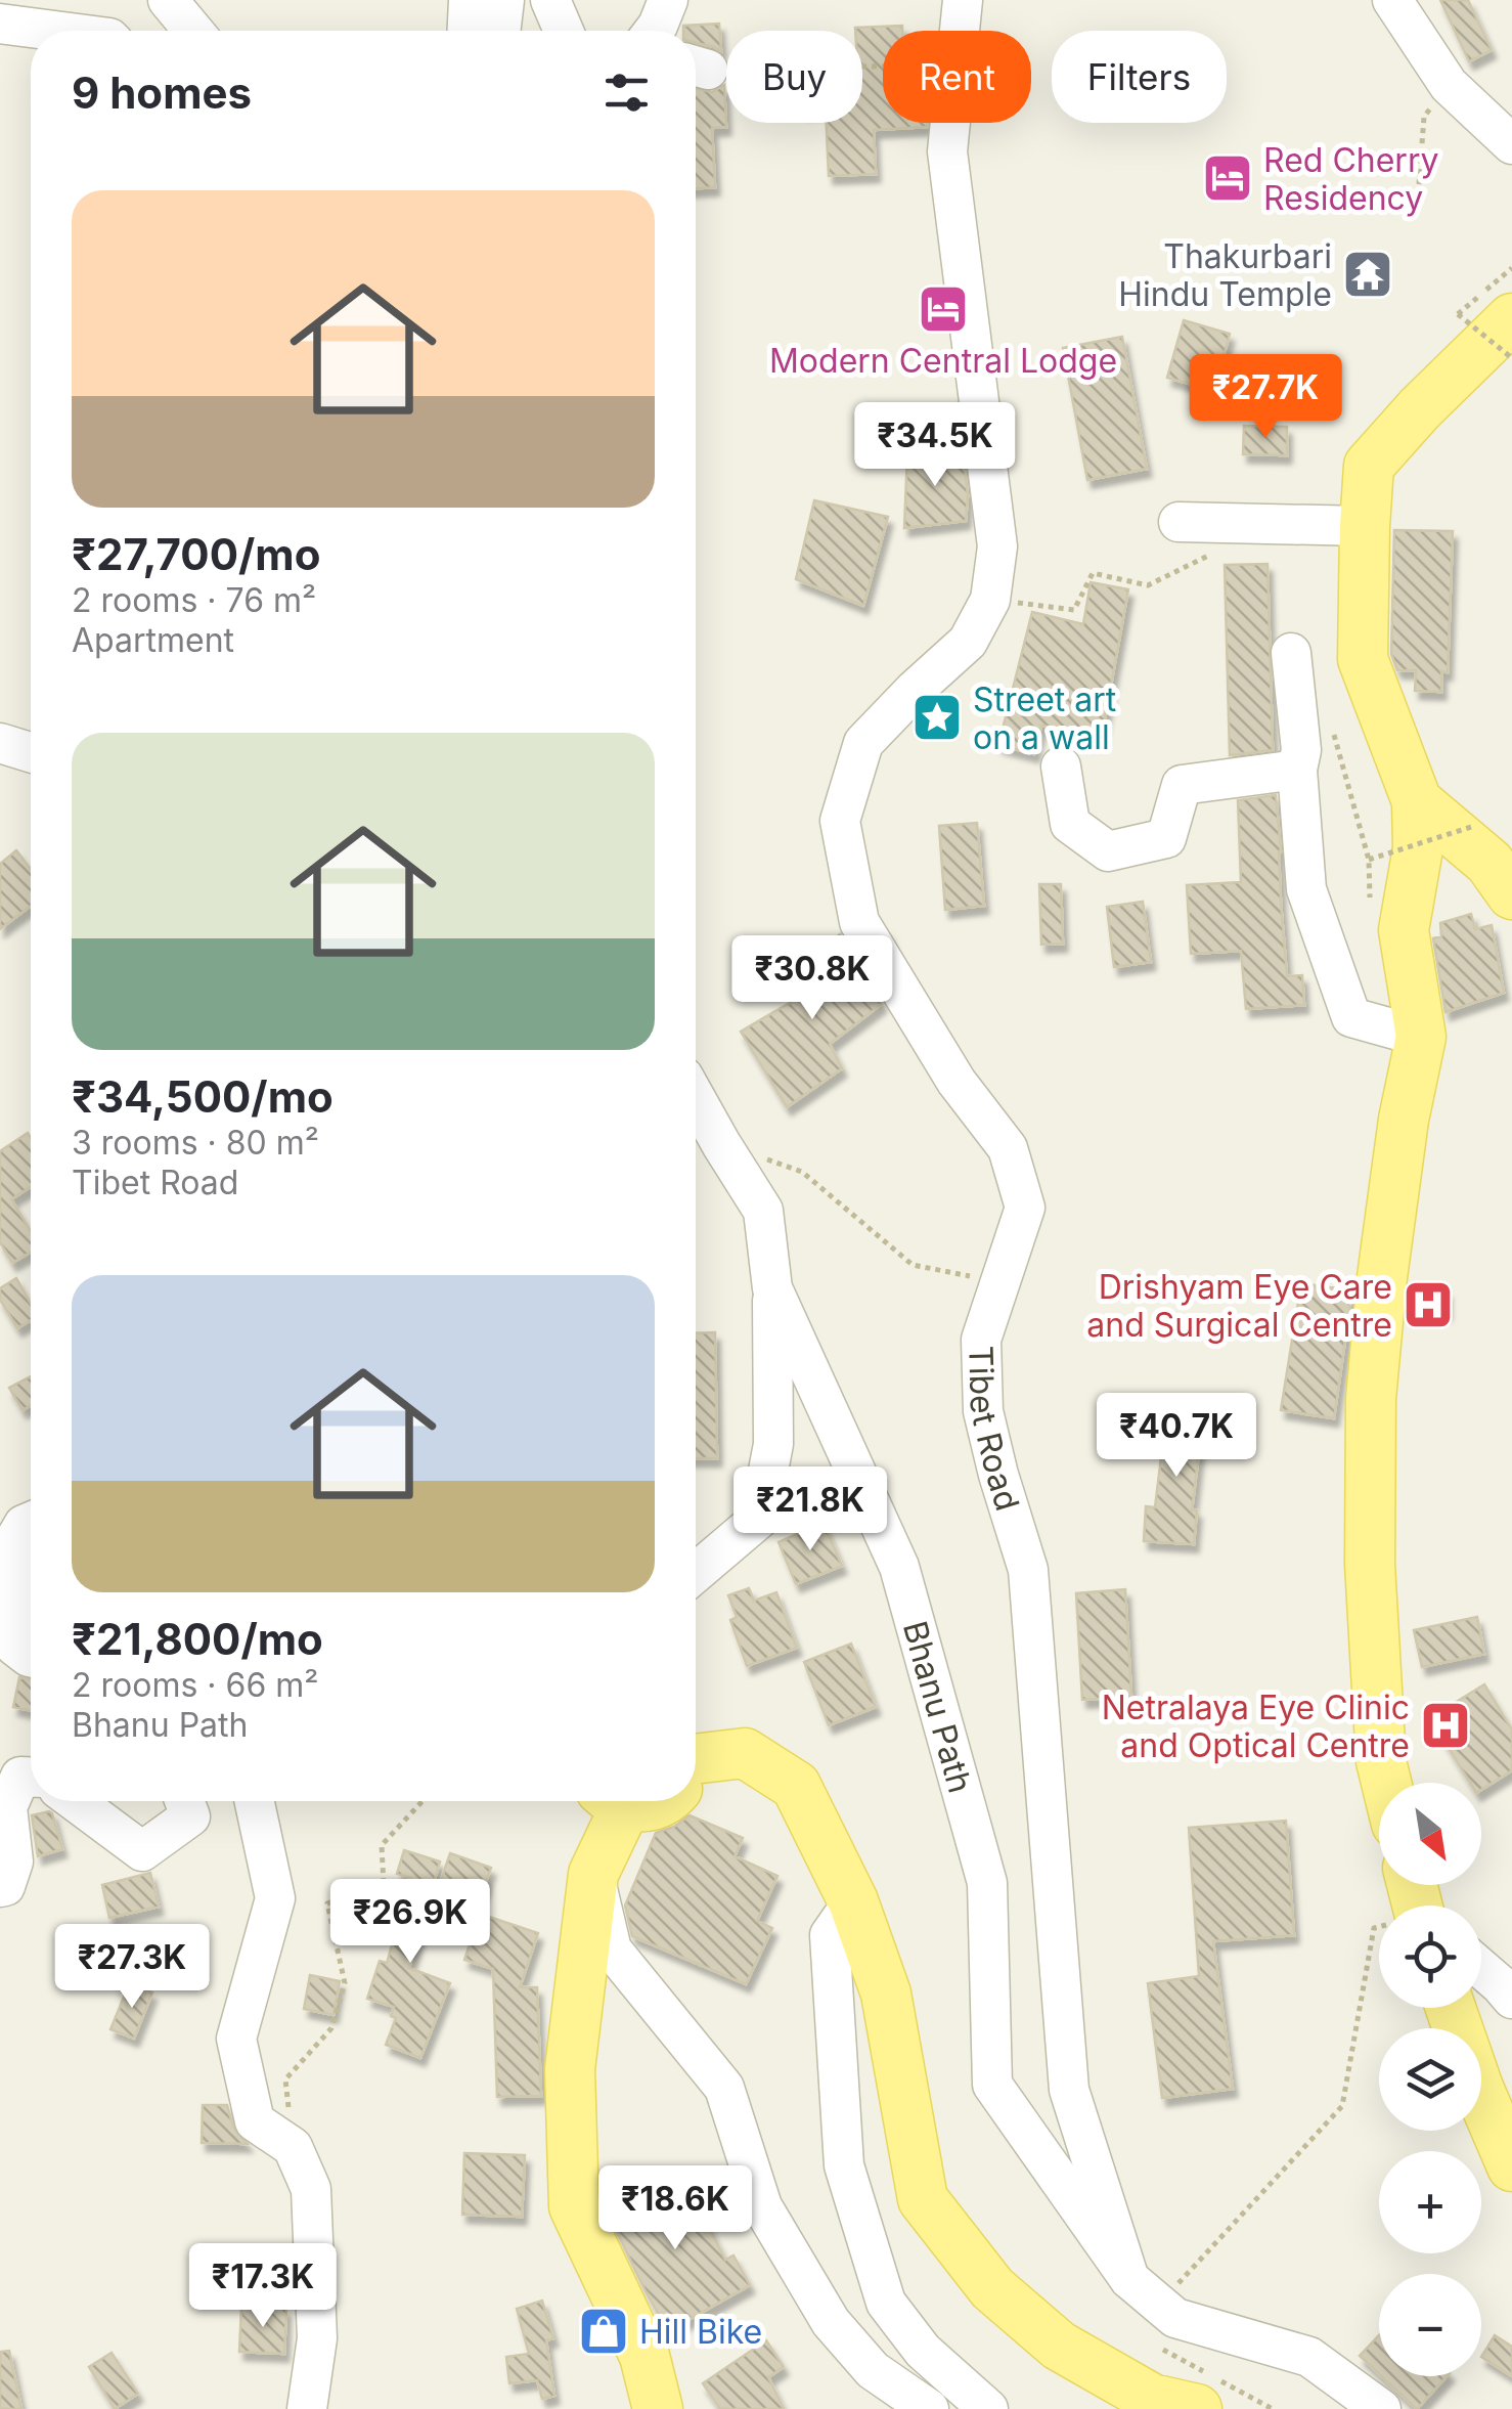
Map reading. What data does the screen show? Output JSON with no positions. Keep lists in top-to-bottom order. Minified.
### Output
{"streets":{"street":["Tibet Road","Bhanu Path"]},"crossings":[["Tibet Road","Bhanu Path"]],"places":{"hotel":["Red Cherry Residency","Modern Central Lodge"],"temple":["Thakurbari Hindu Temple"],"place":["Street art on a wall"],"hospital":["Drishyam Eye Care and Surgical Centre","Netralaya Eye Clinic and Optical Centre"],"shop":["Hill Bike"]},"north":"bottom right","page":{"chip":["Buy","Rent","Filters"],"heading":"9 homes","list":[{"name":"₹27,700/mo","note":"2 rooms · 76 m² · Apartment"},{"name":"₹34,500/mo","note":"3 rooms · 80 m² · Tibet Road"},{"name":"₹21,800/mo","note":"2 rooms · 66 m² · Bhanu Path"}],"price":["₹27.7K","₹34.5K","₹30.8K","₹40.7K","₹21.8K","₹26.9K","₹27.3K","₹18.6K","₹17.3K"],"map_buttons":["+","−"]}}
